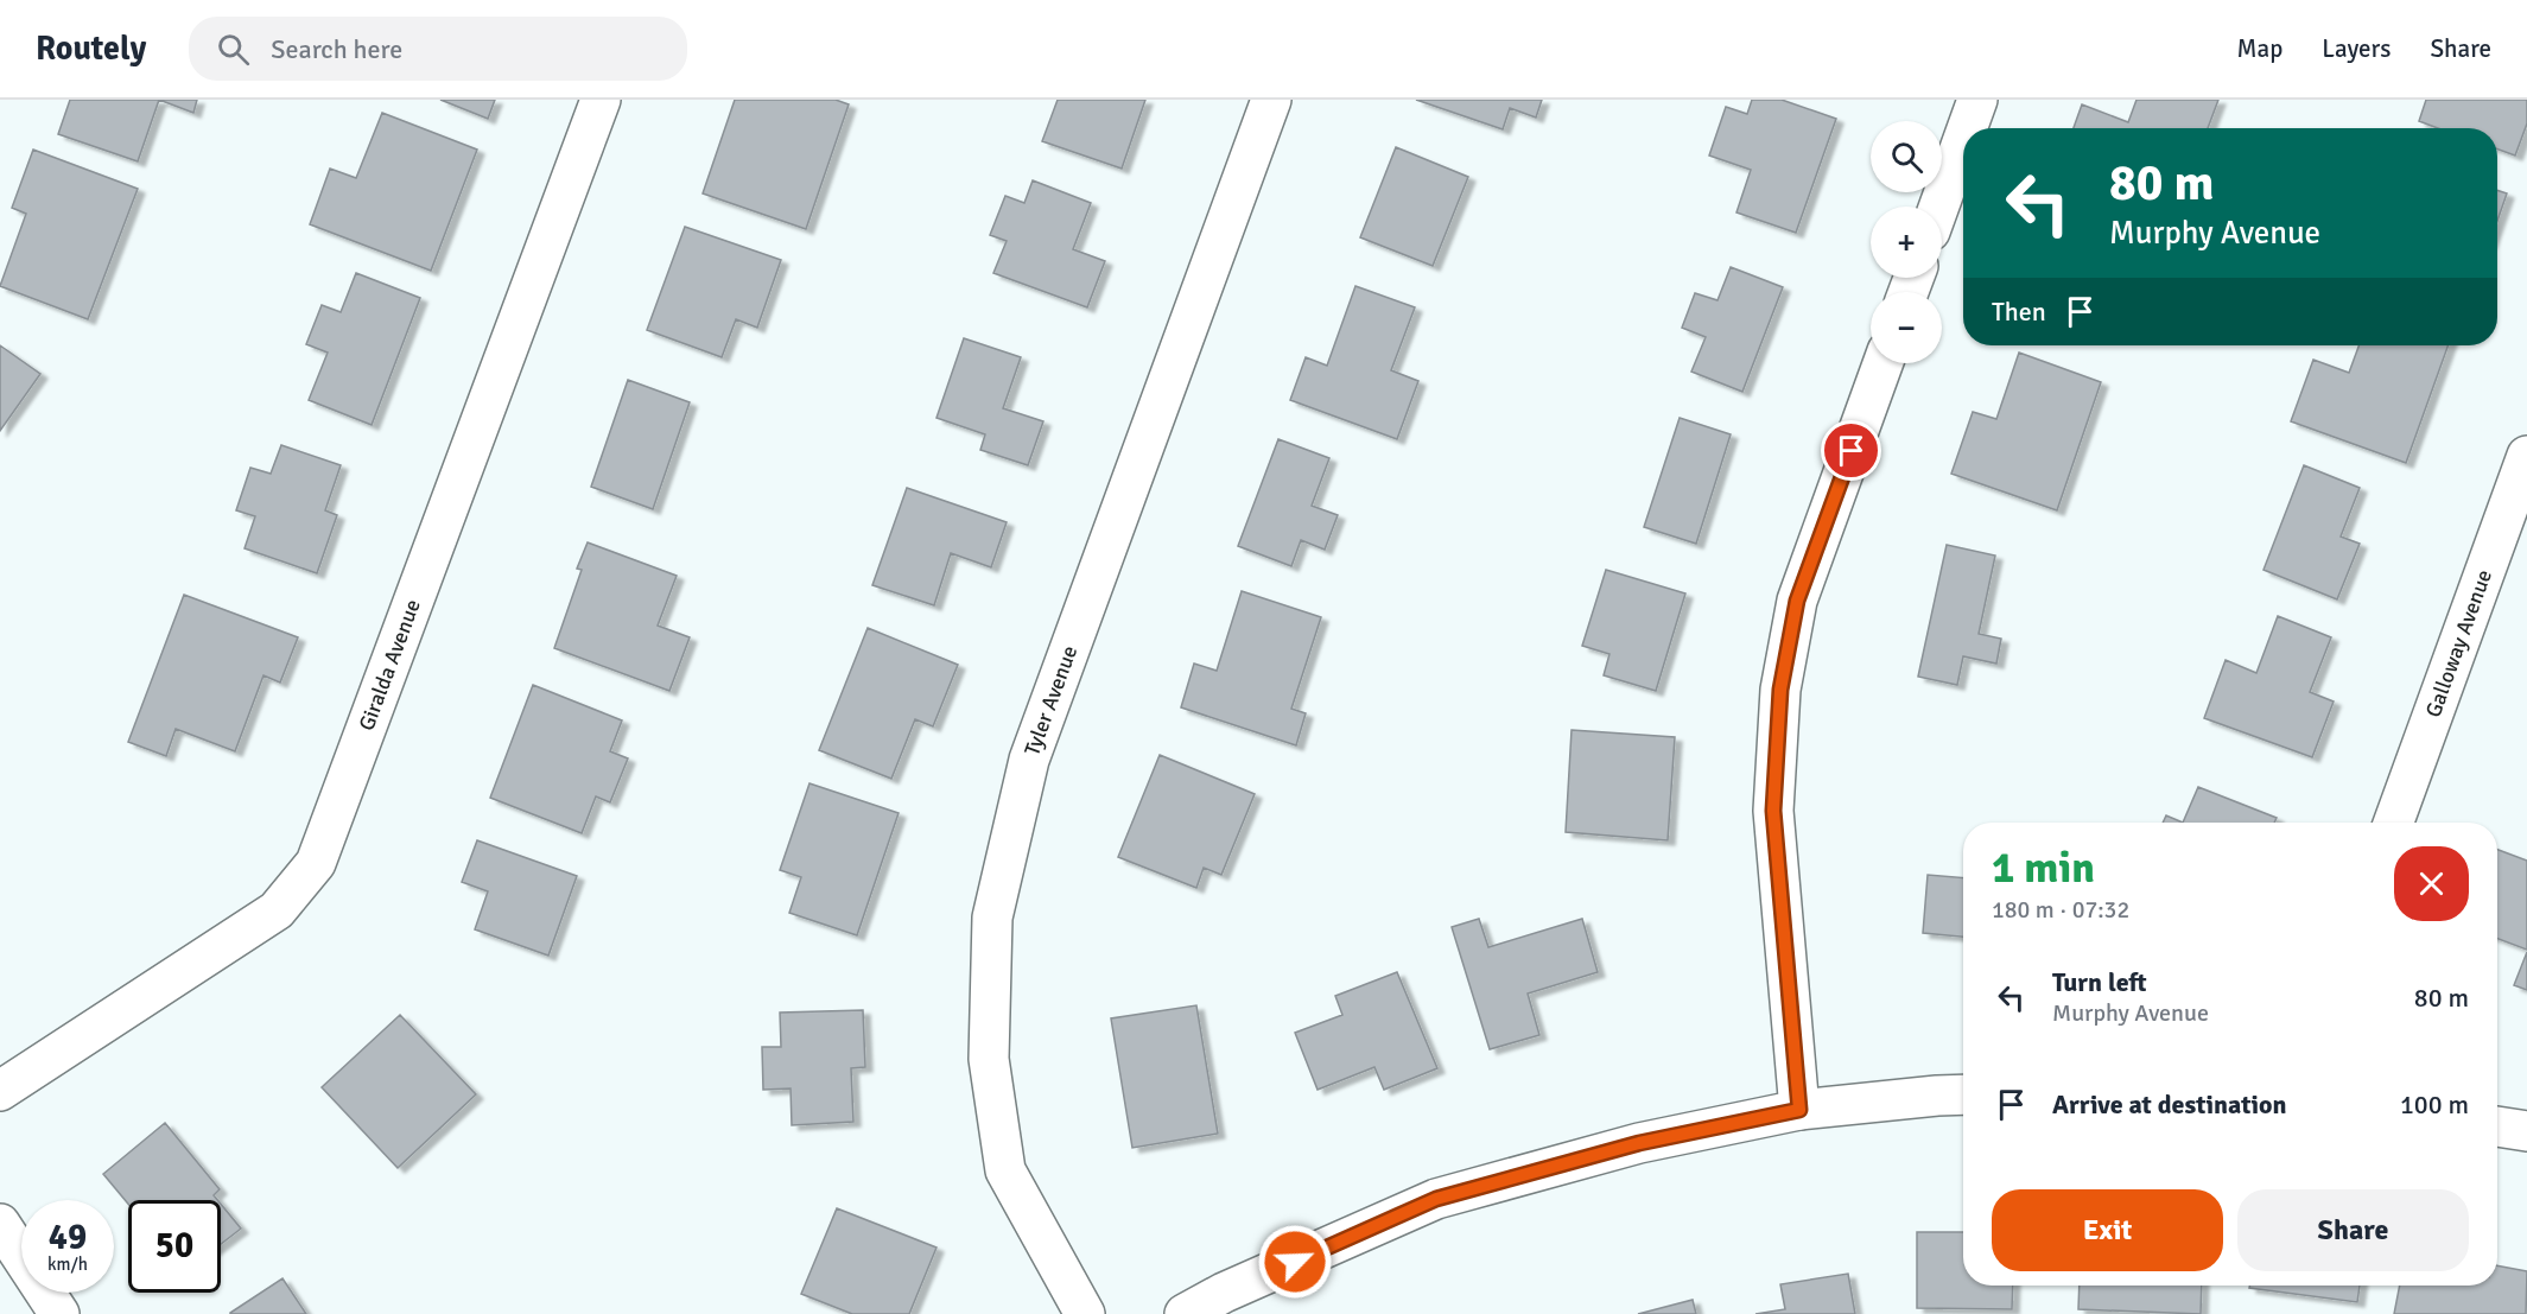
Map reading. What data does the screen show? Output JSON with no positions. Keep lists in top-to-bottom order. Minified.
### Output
{"streets":{"street":["Galloway Avenue","Giralda Avenue","Tyler Avenue"]},"page":{"header":"Routely","search":"Search here","nav":["Map","Layers","Share"],"map_buttons":["+","−"],"turn":["80 m","Murphy Avenue"],"then":"Then","heading":["1 min","180 m · 07:32"],"list":[{"name":"Turn left","note":"Murphy Avenue","value":"80 m"},{"name":"Arrive at destination","value":"100 m"}],"buttons":["Exit","Share"],"speed":"49 km/h","limit":"50"}}
